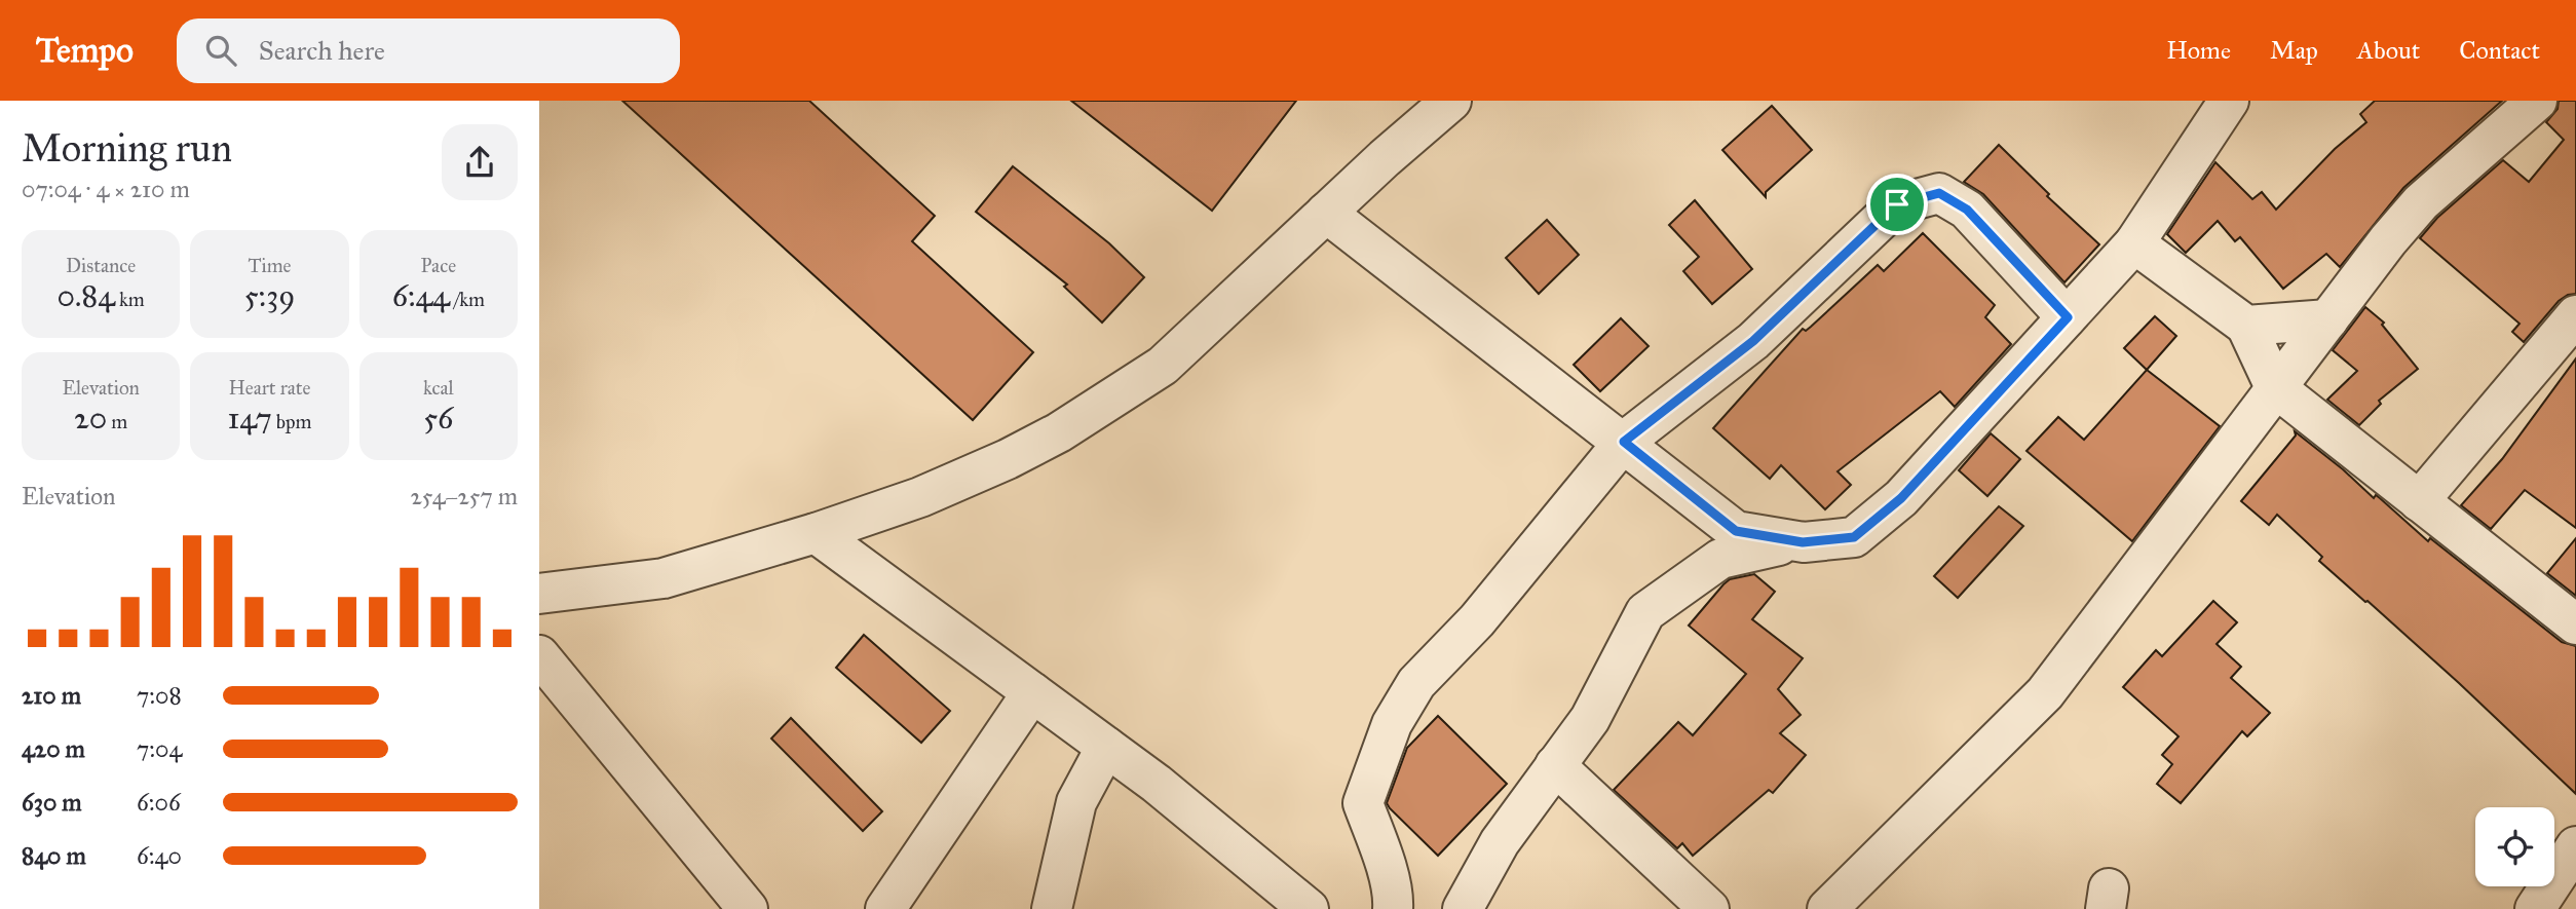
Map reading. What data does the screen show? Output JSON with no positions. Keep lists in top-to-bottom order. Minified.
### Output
{"page":{"header":"Tempo","search":"Search here","nav":["Home","Map","About","Contact"],"heading":["Morning run","07:04 · 4 × 210 m"],"stats":[["Distance","0.84 km"],["Time","5:39"],["Pace","6:44 /km"],["Elevation","20 m"],["Heart rate","147 bpm"],["kcal","56"]],"chart":["Elevation","254–257 m"],"list":[{"name":"210 m","note":"7:08"},{"name":"420 m","note":"7:04"},{"name":"630 m","note":"6:06"},{"name":"840 m","note":"6:40"}]}}
